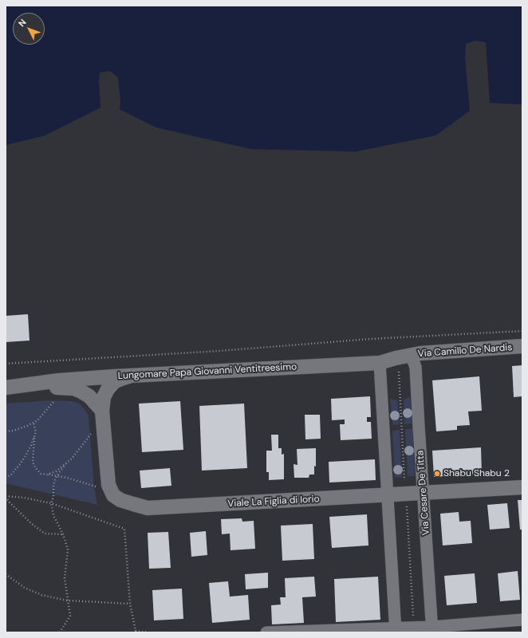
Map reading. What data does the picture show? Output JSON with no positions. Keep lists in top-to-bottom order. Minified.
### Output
{"streets":{"street":["Via Camillo De Nardis","Lungomare Papa Giovanni Ventitreesimo","Via Cesare De Titta","Viale La Figlia di Iorio"]},"crossings":[["Via Camillo De Nardis","Lungomare Papa Giovanni Ventitreesimo"],["Via Camillo De Nardis","Via Cesare De Titta"],["Lungomare Papa Giovanni Ventitreesimo","Via Cesare De Titta"],["Lungomare Papa Giovanni Ventitreesimo","Viale La Figlia di Iorio"],["Via Cesare De Titta","Viale La Figlia di Iorio"]],"places":["Shabu Shabu 2"],"north":"top left"}
